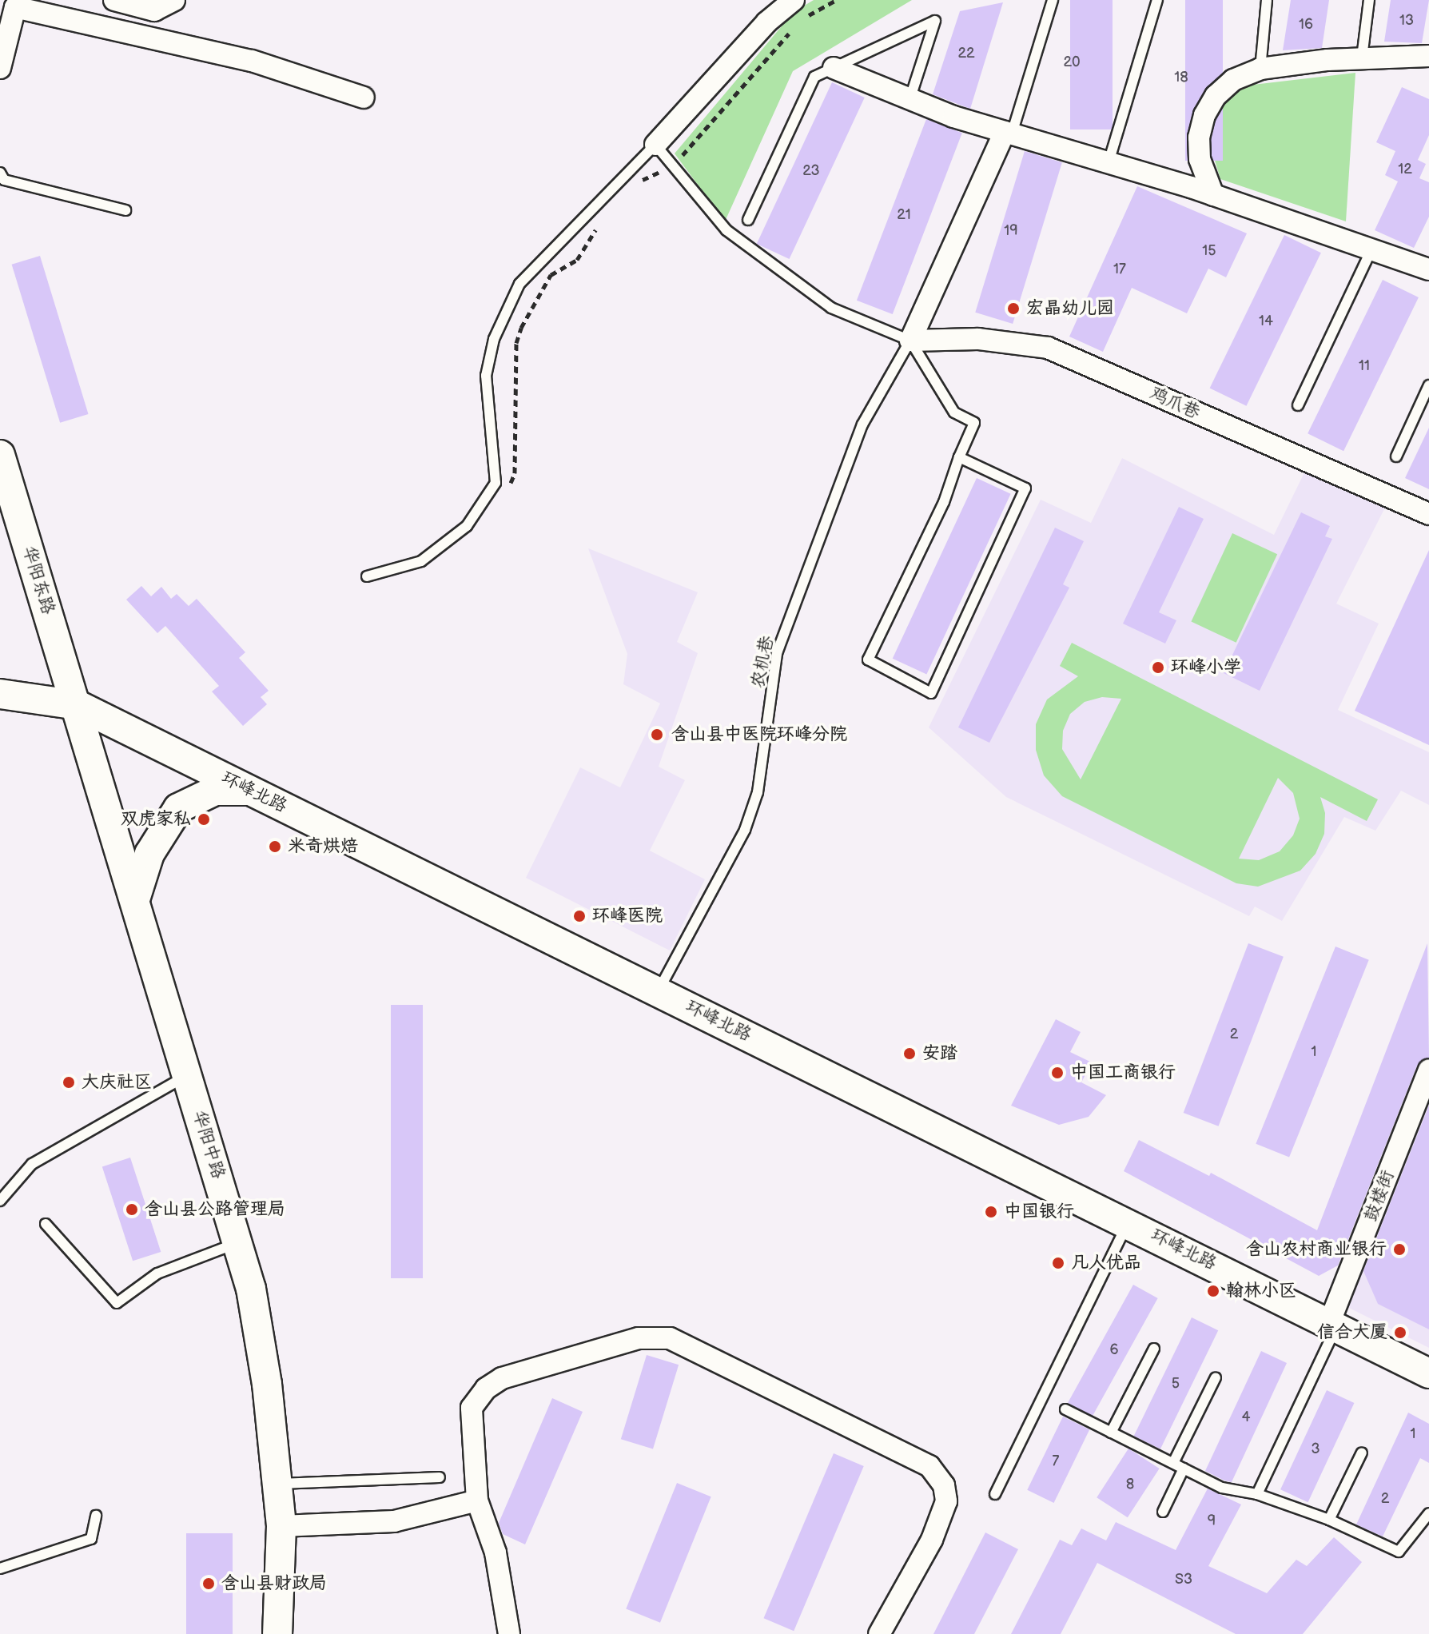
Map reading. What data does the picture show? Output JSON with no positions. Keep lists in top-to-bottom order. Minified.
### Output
{"streets":{"main road":["华阳东路","环峰北路","华阳中路"],"street":["鸡爪巷","鼓楼街"],"lane":["农机巷"]},"crossings":[["鸡爪巷","农机巷"],["华阳东路","环峰北路"],["华阳东路","华阳中路"],["农机巷","环峰北路"],["环峰北路","华阳中路"],["环峰北路","鼓楼街"]],"places":["宏晶幼儿园","环峰小学","含山县中医院环峰分院","双虎家私","米奇烘焙","环峰医院","安踏","中国工商银行","大庆社区","含山县公路管理局","中国银行","含山农村商业银行","凡人优品","翰林小区","信合大厦","含山县财政局"],"house_numbers":["13","16","22","20","18","12","23","21","19","15","17","14","11","2","1","6","5","4","1","3","7","8","2","9","S3"]}
